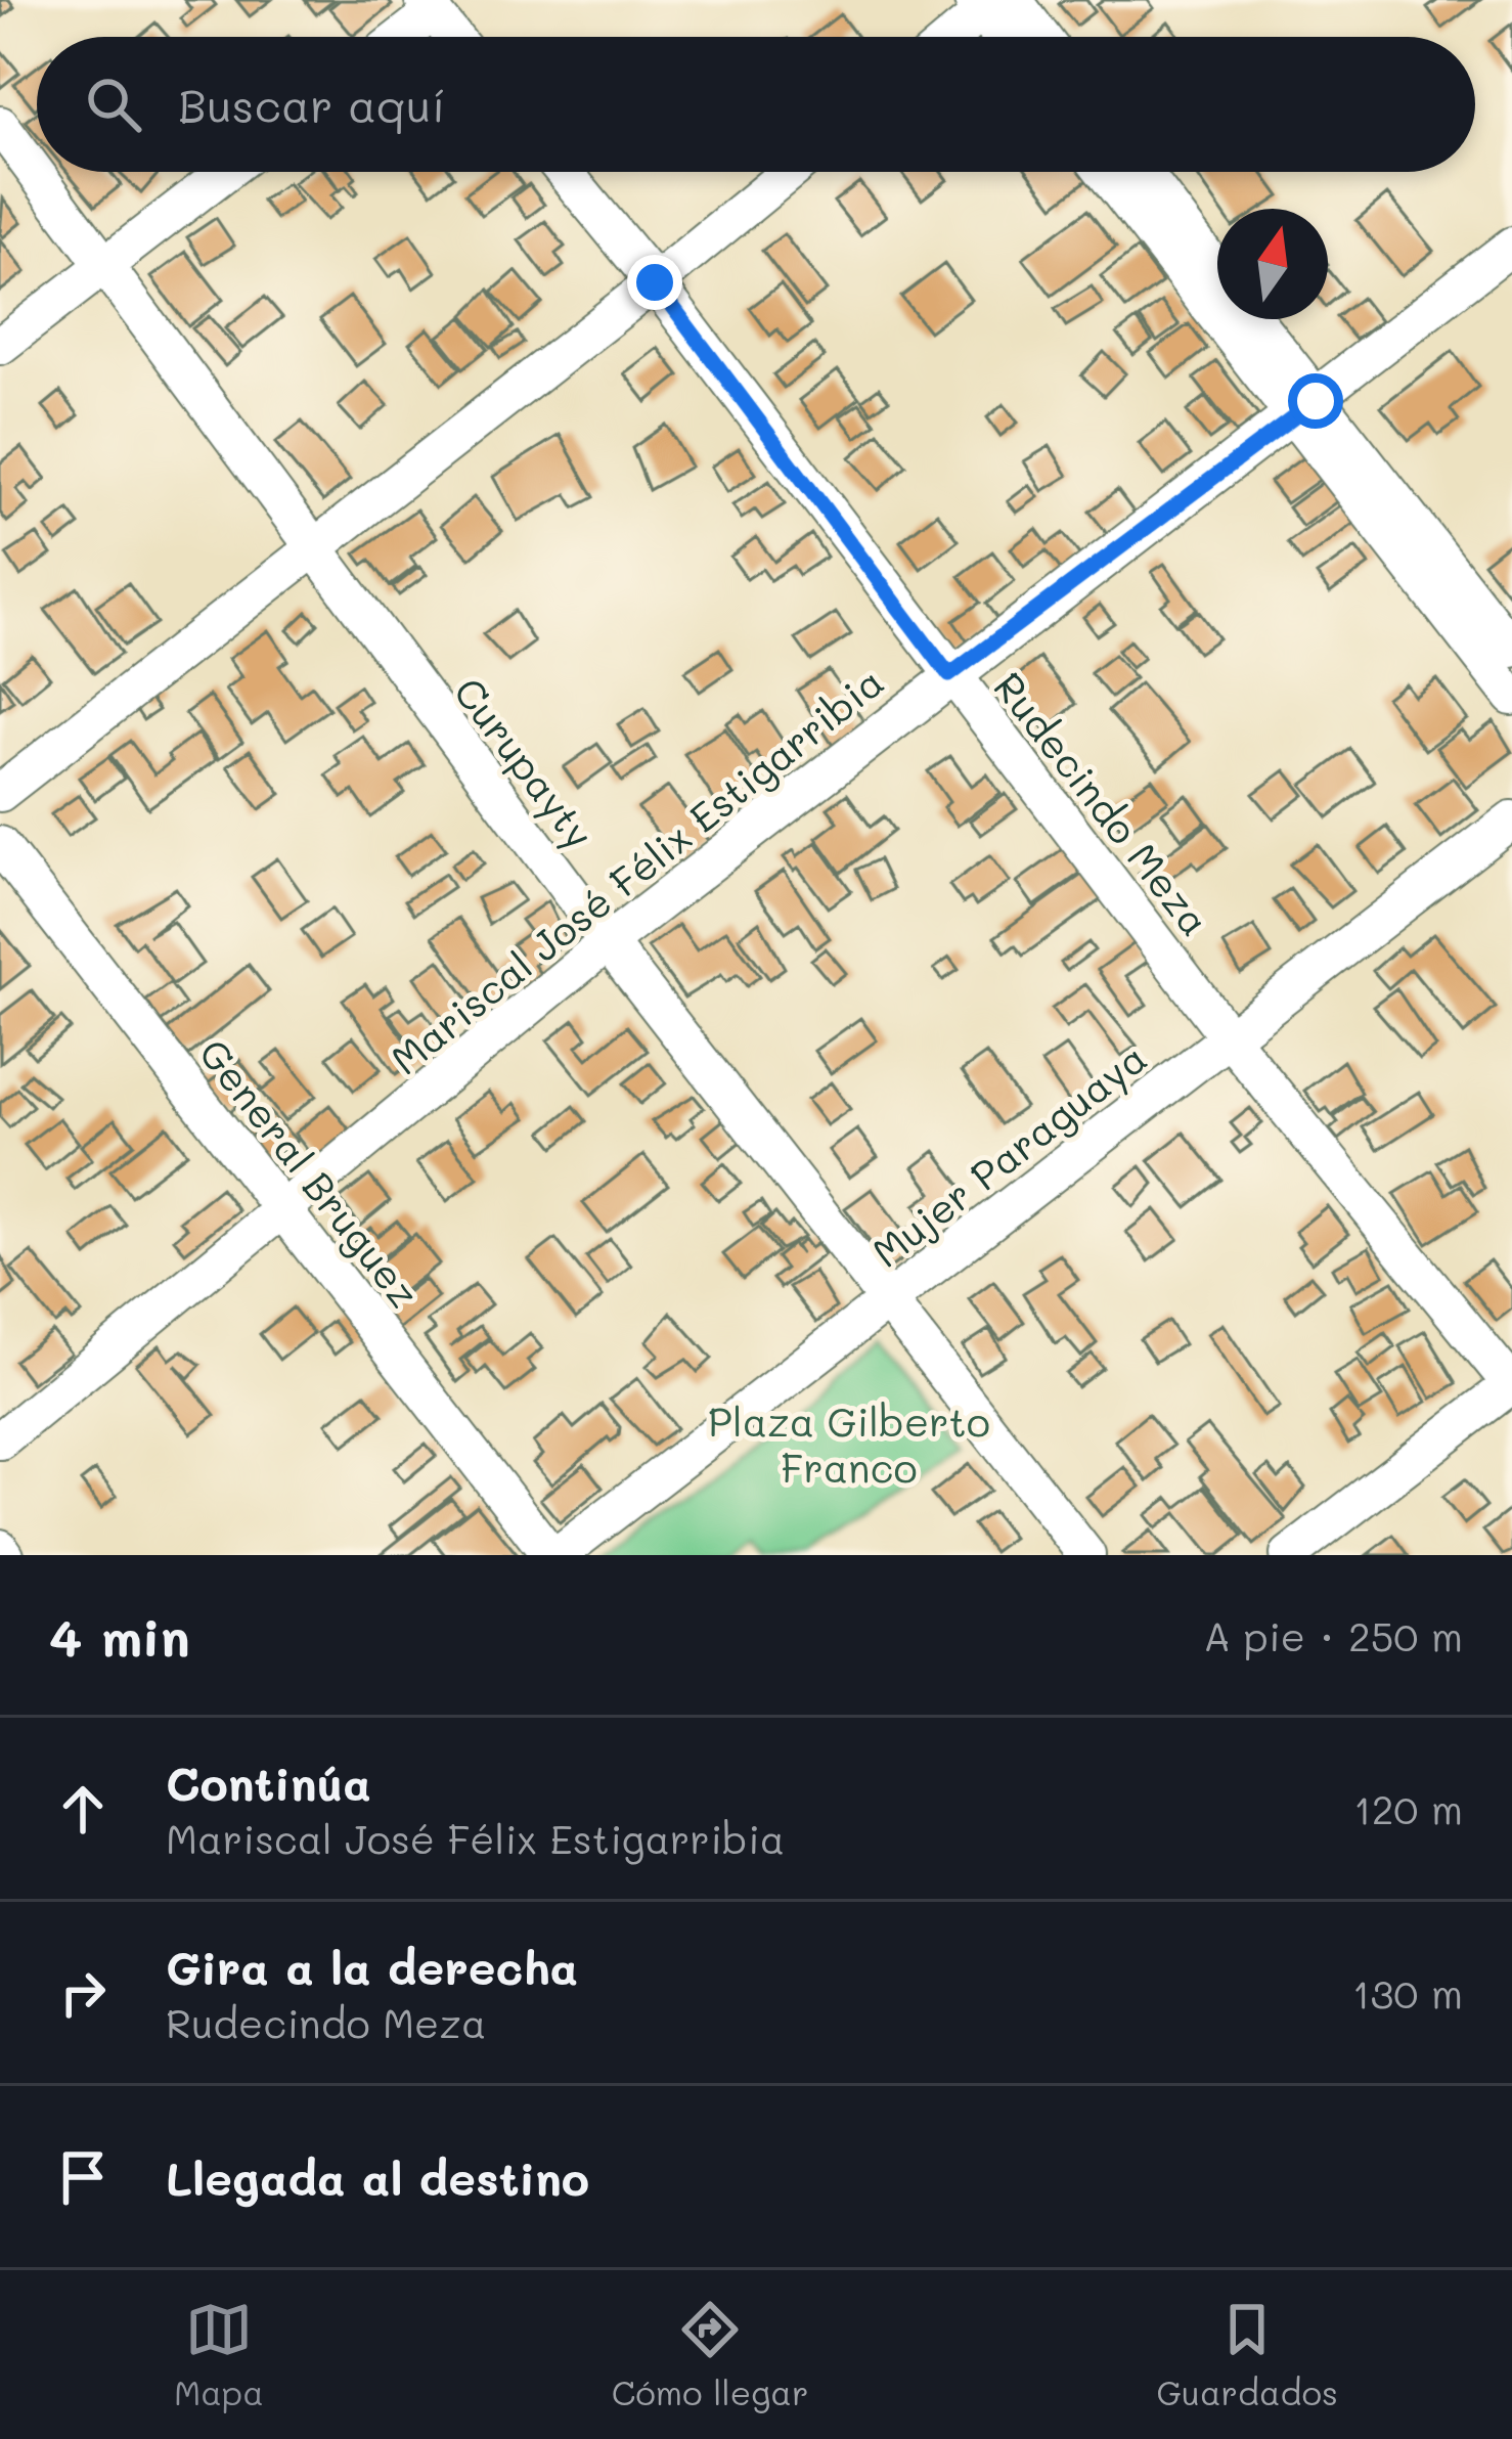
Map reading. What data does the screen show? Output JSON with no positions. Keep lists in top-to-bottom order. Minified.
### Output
{"streets":{"street":["Curupayty","Rudecindo Meza","Mariscal José Félix Estigarribia","Mujer Paraguaya","General Bruguez"]},"crossings":[["Curupayty","Mariscal José Félix Estigarribia"],["Curupayty","Mujer Paraguaya"],["Rudecindo Meza","Mariscal José Félix Estigarribia"],["Rudecindo Meza","Mujer Paraguaya"],["Mariscal José Félix Estigarribia","General Bruguez"],["Mujer Paraguaya","General Bruguez"]],"parks":["Plaza Gilberto Franco"],"north":"top","page":{"search":"Buscar aquí","heading":["4 min","A pie · 250 m"],"list":[["Continúa","Mariscal José Félix Estigarribia","120 m"],["Gira a la derecha","Rudecindo Meza","130 m"],"Llegada al destino"],"nav":["Mapa","Cómo llegar","Guardados"]}}
